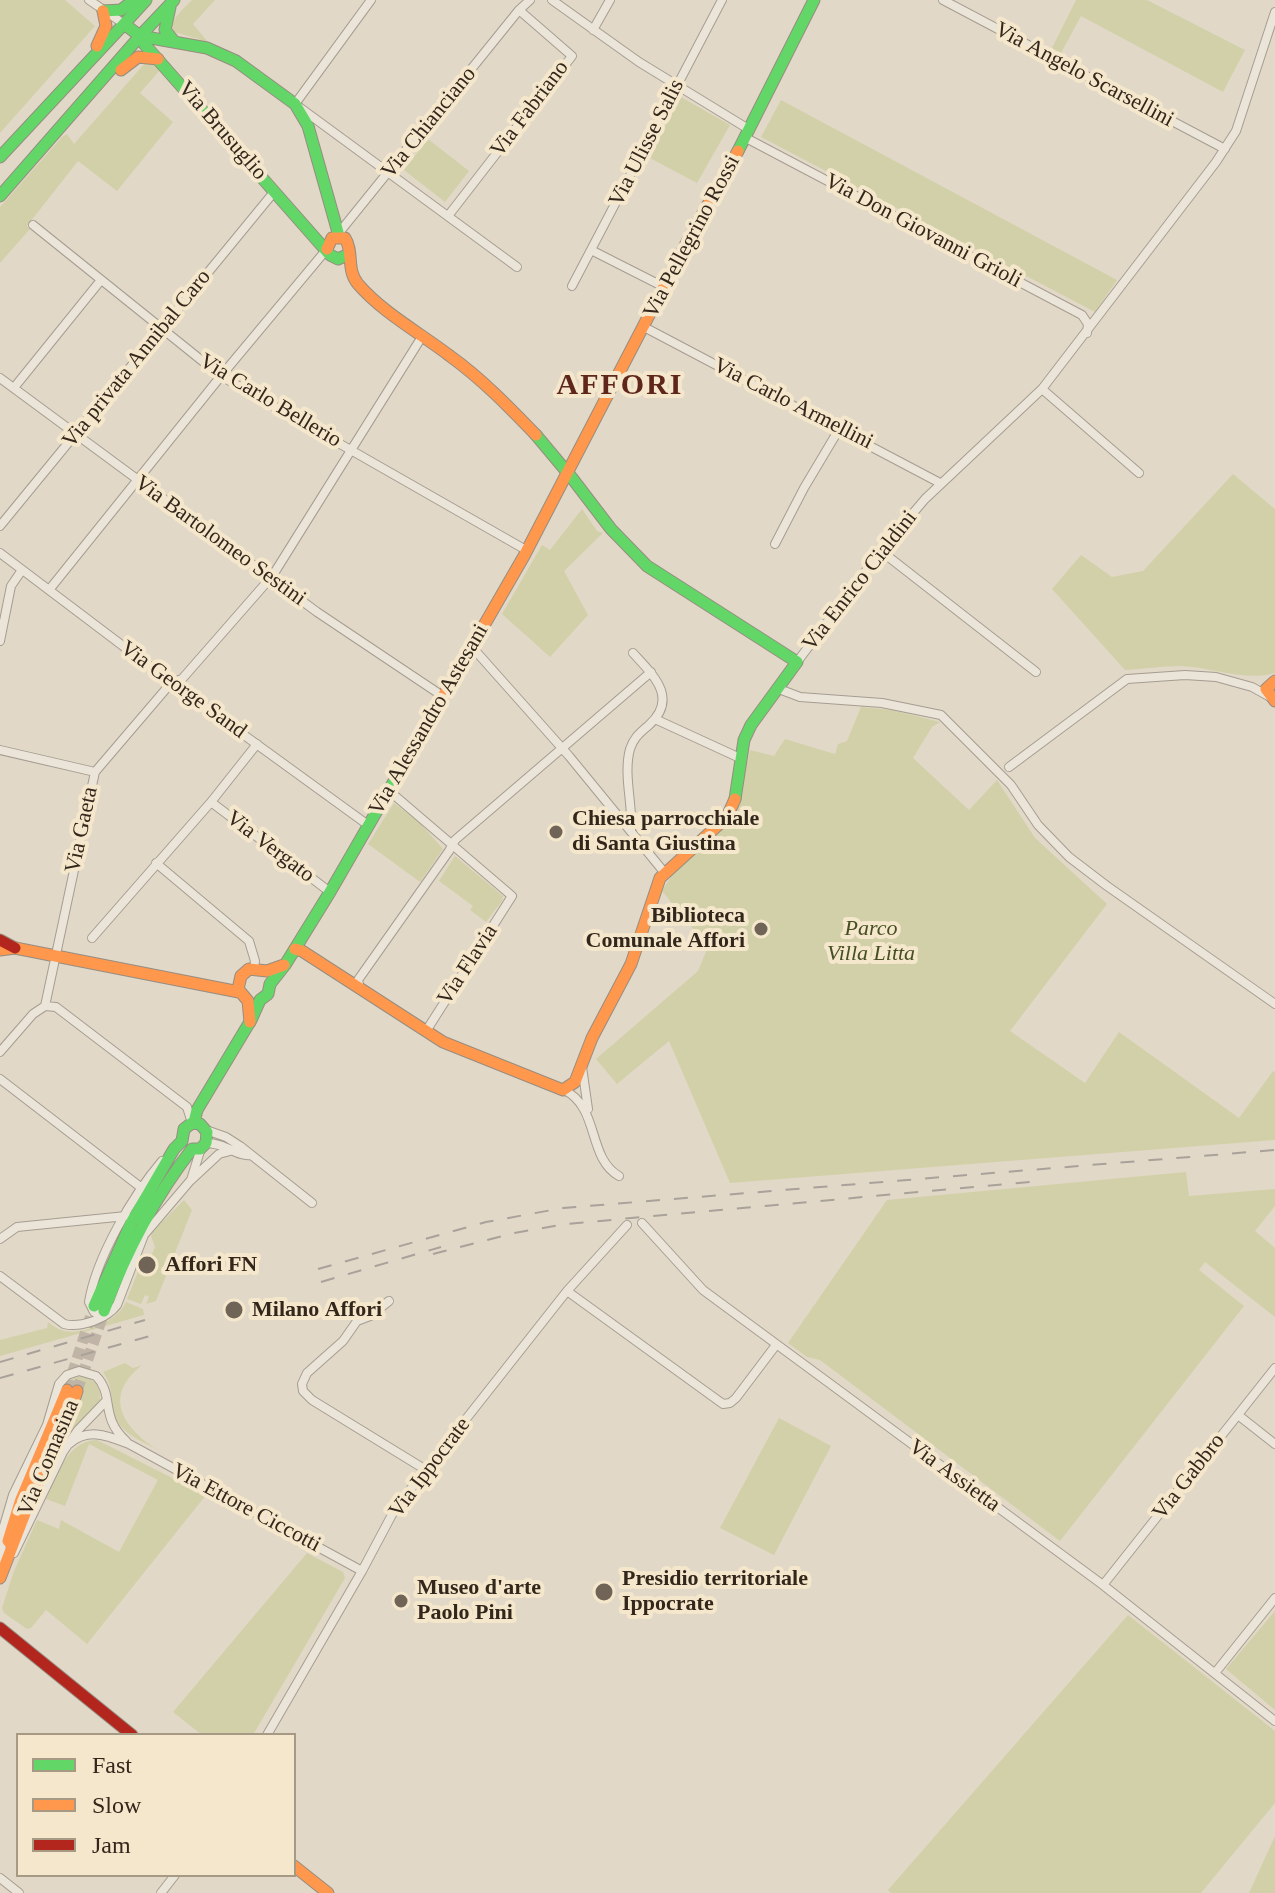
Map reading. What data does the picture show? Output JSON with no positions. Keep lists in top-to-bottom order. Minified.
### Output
{"streets":{"main road":["Via Brusuglio","Via Pellegrino Rossi","Via Enrico Cialdini","Via Alessandro Astesani","Via Comasina"],"street":["Via Angelo Scarsellini","Via Fabriano","Via Chianciano","Via Ulisse Salis","Via Don Giovanni Grioli","Via privata Annibal Caro","Via Carlo Bellerio","Via Carlo Armellini","Via Bartolomeo Sestini","Via George Sand","Via Gaeta","Via Vergato","Via Flavia","Via Ippocrate","Via Assietta","Via Gabbro","Via Ettore Ciccotti"]},"crossings":[["Via Angelo Scarsellini","Via Enrico Cialdini"],["Via Fabriano","Via Chianciano"],["Via Chianciano","Via Brusuglio"],["Via Brusuglio","Via privata Annibal Caro"],["Via Ulisse Salis","Via Don Giovanni Grioli"],["Via Don Giovanni Grioli","Via Pellegrino Rossi"],["Via Pellegrino Rossi","Via Carlo Armellini"],["Via Pellegrino Rossi","Via Alessandro Astesani"],["Via privata Annibal Caro","Via Carlo Bellerio"],["Via privata Annibal Caro","Via Bartolomeo Sestini"],["Via Carlo Bellerio","Via Alessandro Astesani"],["Via Carlo Bellerio","Via Gaeta"],["Via Carlo Armellini","Via Enrico Cialdini"],["Via Bartolomeo Sestini","Via Alessandro Astesani"],["Via Bartolomeo Sestini","Via Gaeta"],["Via George Sand","Via Alessandro Astesani"],["Via George Sand","Via Gaeta"],["Via Alessandro Astesani","Via Vergato"],["Via Comasina","Via Ettore Ciccotti"],["Via Ippocrate","Via Ettore Ciccotti"],["Via Assietta","Via Gabbro"]],"districts":["AFFORI"],"parks":["Parco Villa Litta"],"places":["Chiesa parrocchiale di Santa Giustina","Biblioteca Comunale Affori","Affori FN","Milano Affori","Presidio territoriale Ippocrate","Museo d'arte Paolo Pini"],"legend":["Fast","Slow","Jam"]}
